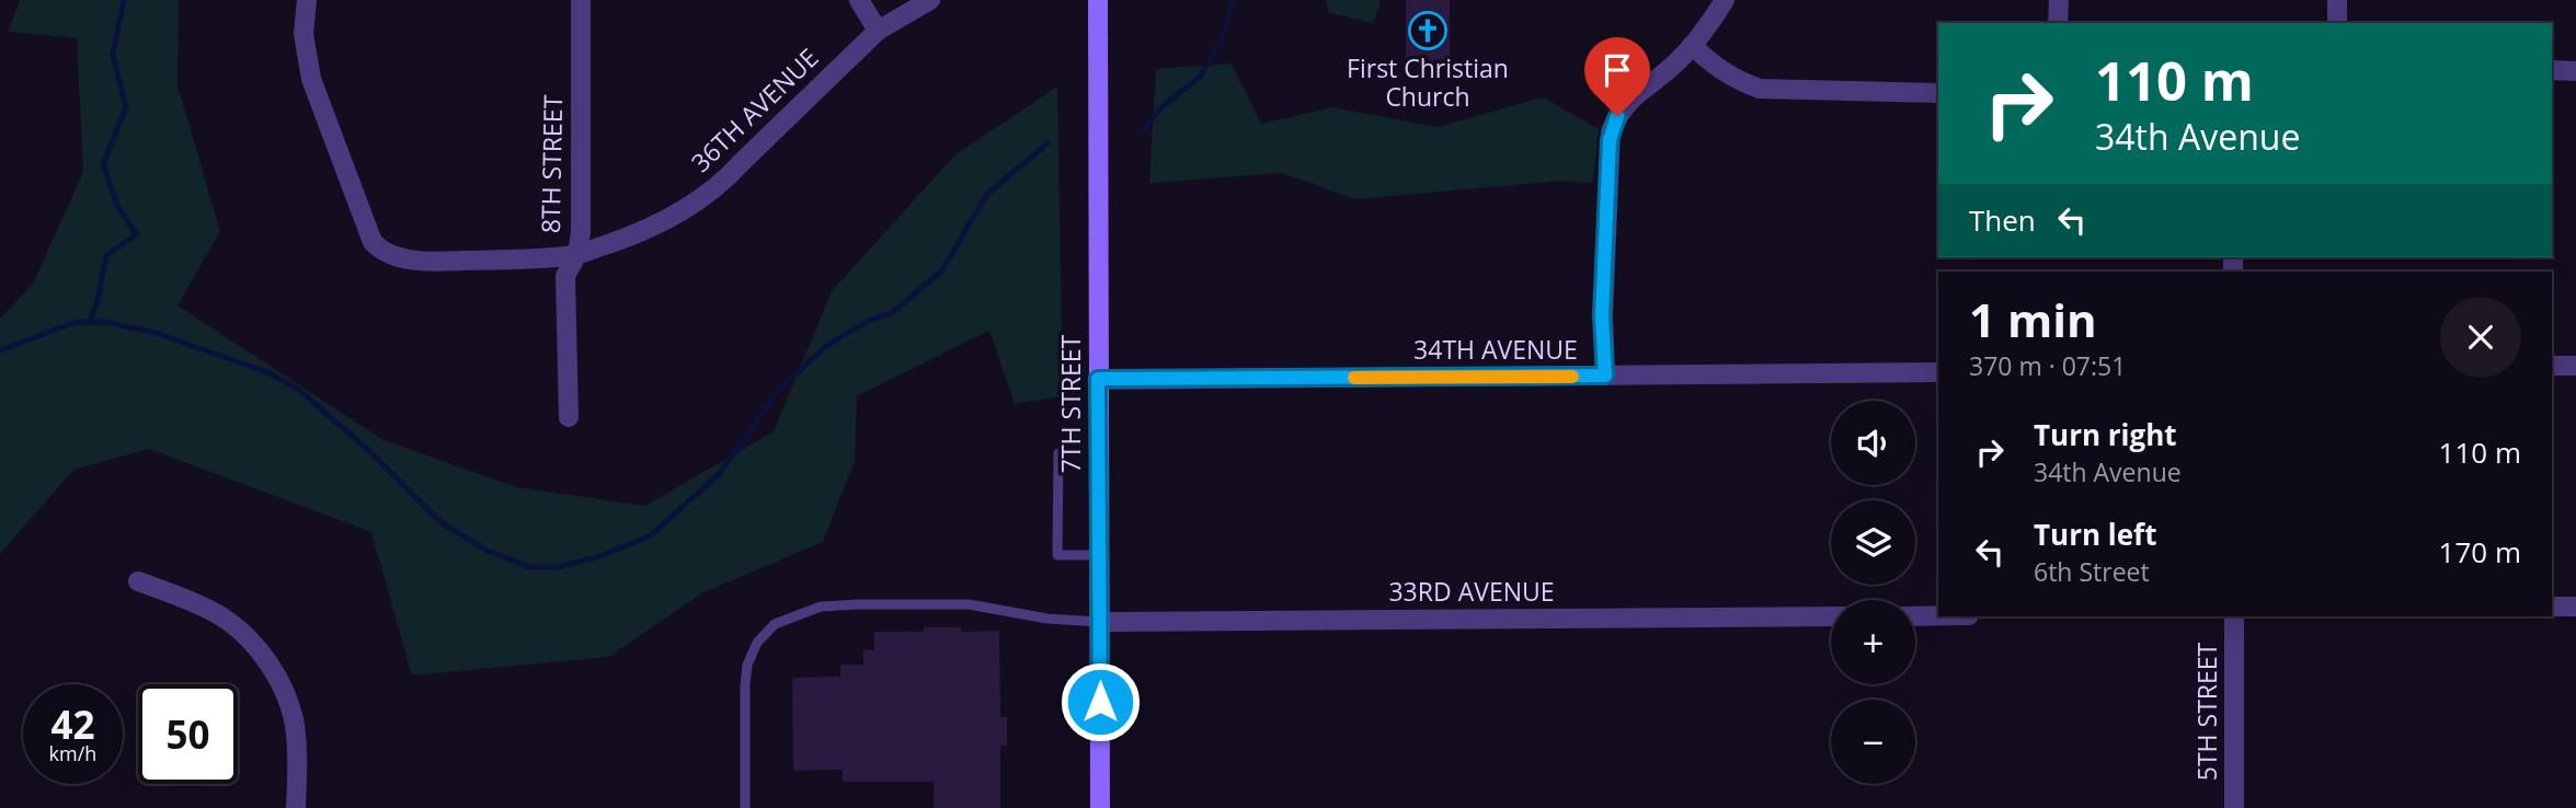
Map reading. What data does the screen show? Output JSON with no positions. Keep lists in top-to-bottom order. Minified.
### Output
{"streets":{"main road":["7TH STREET"],"street":["36TH AVENUE","8TH STREET","34TH AVENUE","33RD AVENUE","5TH STREET"]},"crossings":[["36TH AVENUE","8TH STREET"],["34TH AVENUE","7TH STREET"],["7TH STREET","33RD AVENUE"]],"places":{"church":["First Christian Church"]},"page":{"turn":["110 m","34th Avenue"],"then":"Then","heading":["1 min","370 m · 07:51"],"map_buttons":["+","−"],"list":[{"name":"Turn right","note":"34th Avenue","value":"110 m"},{"name":"Turn left","note":"6th Street","value":"170 m"}],"speed":"42 km/h","limit":"50"}}
